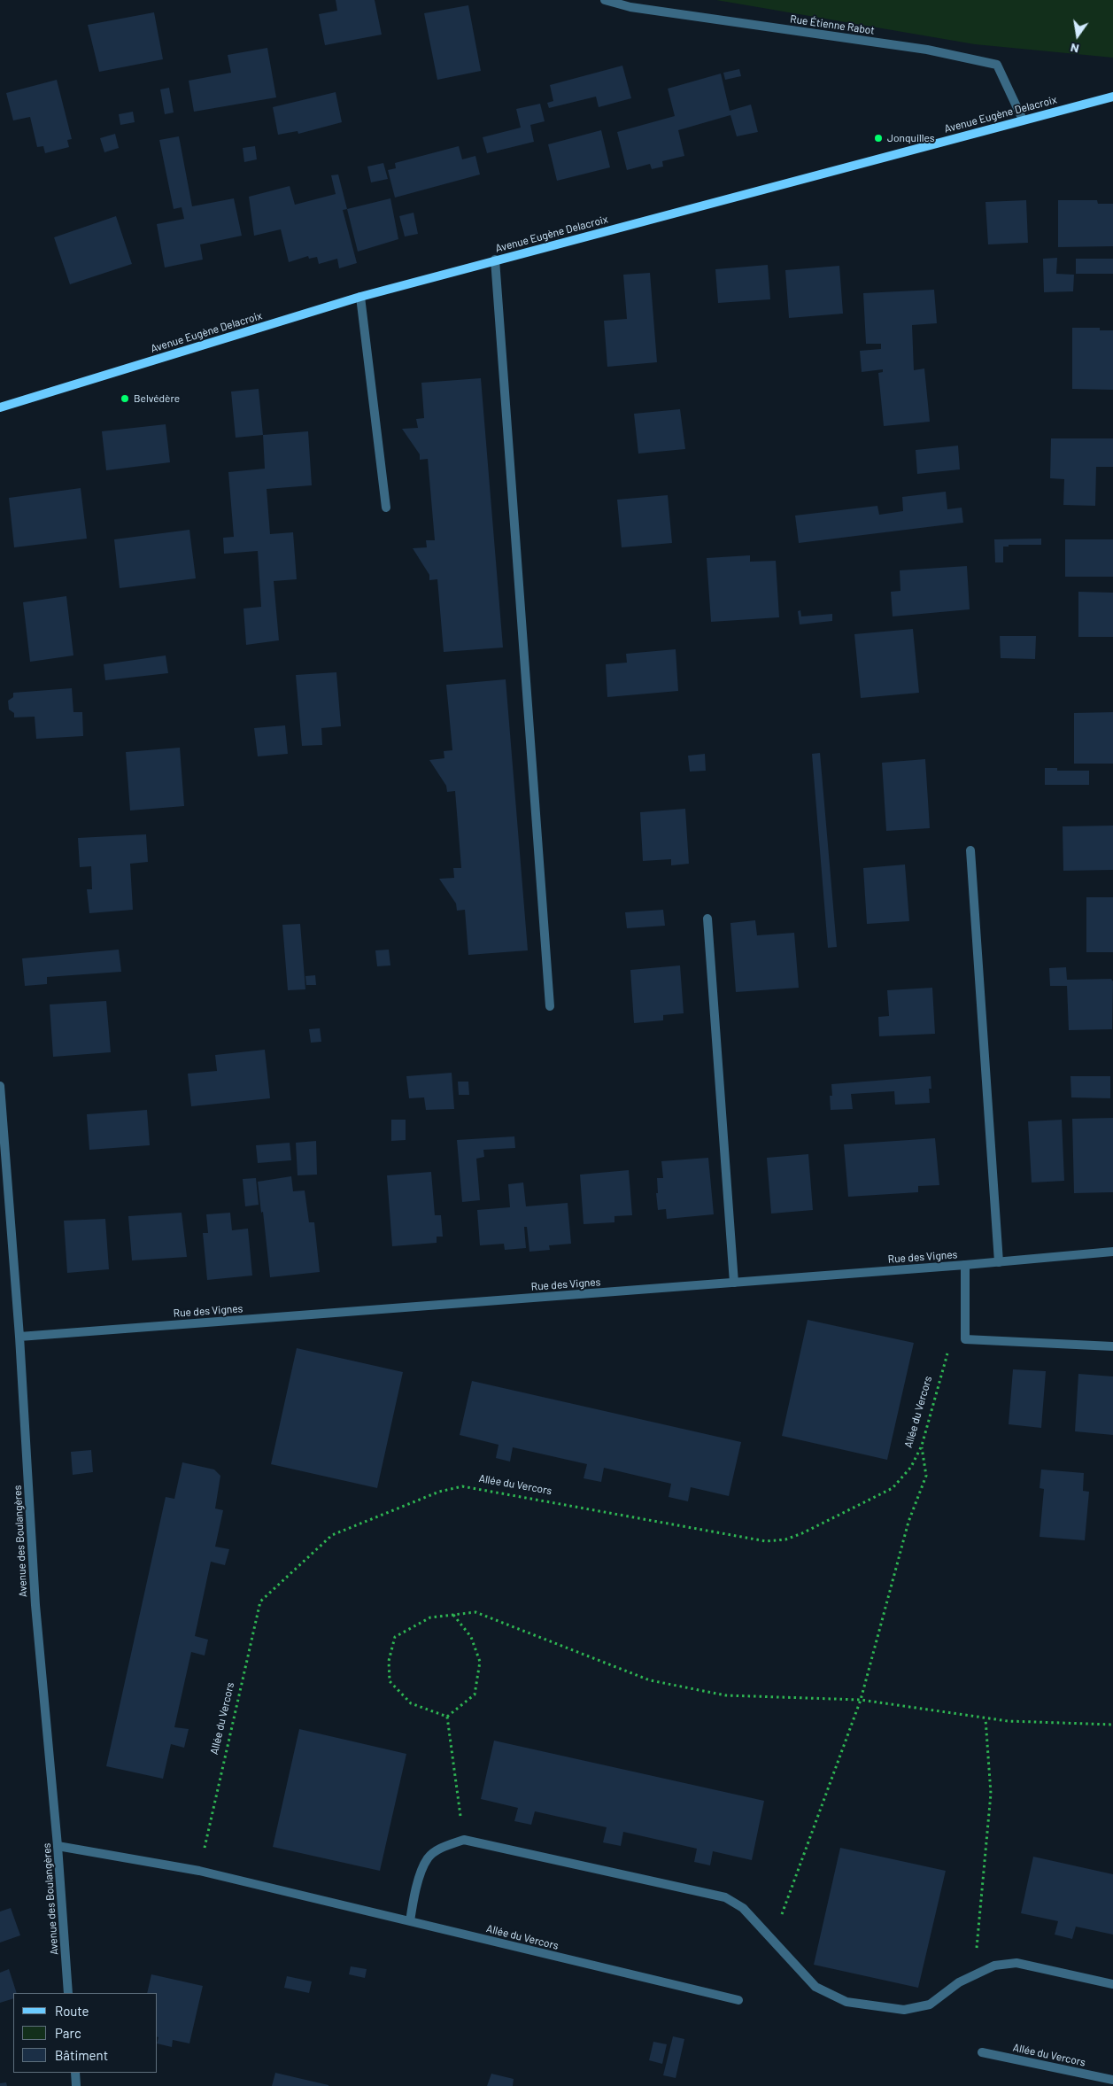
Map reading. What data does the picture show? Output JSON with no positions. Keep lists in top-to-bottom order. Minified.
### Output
{"streets":{"main road":["Avenue Eugène Delacroix"],"street":["Rue Étienne Rabot","Rue des Vignes","Allée du Vercors","Avenue des Boulangères"]},"crossings":[["Rue Étienne Rabot","Avenue Eugène Delacroix"],["Rue des Vignes","Avenue des Boulangères"],["Allée du Vercors","Avenue des Boulangères"]],"places":["Jonquilles","Belvédère"],"legend":["Route","Parc","Bâtiment"],"north":"bottom"}
